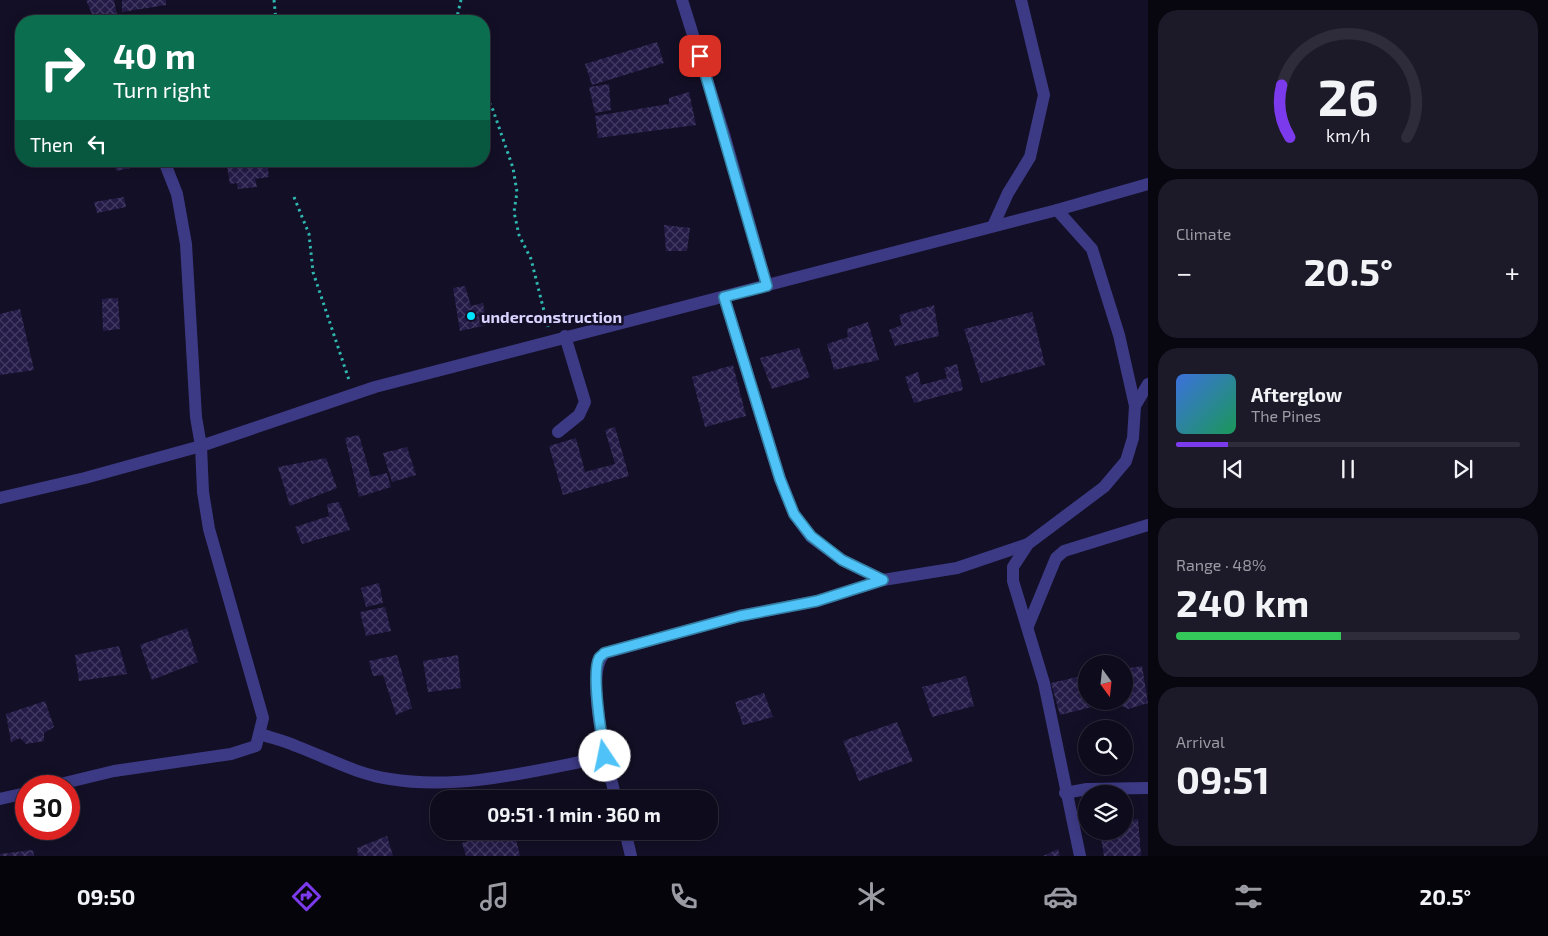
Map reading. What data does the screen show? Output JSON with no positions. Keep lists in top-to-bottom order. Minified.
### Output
{"places":["underconstruction"],"north":"bottom","page":{"turn":["40 m","Turn right"],"then":"Then","tile":["Climate",["Range · 48%","240 km"],["Arrival","09:51"]],"heat":["−","20.5°","+"],"song":["Afterglow","The Pines"],"limit":"30","trip":"09:51 · 1 min · 360 m","tabs":["09:50","20.5°"],"gauge":["26","km/h"]}}
